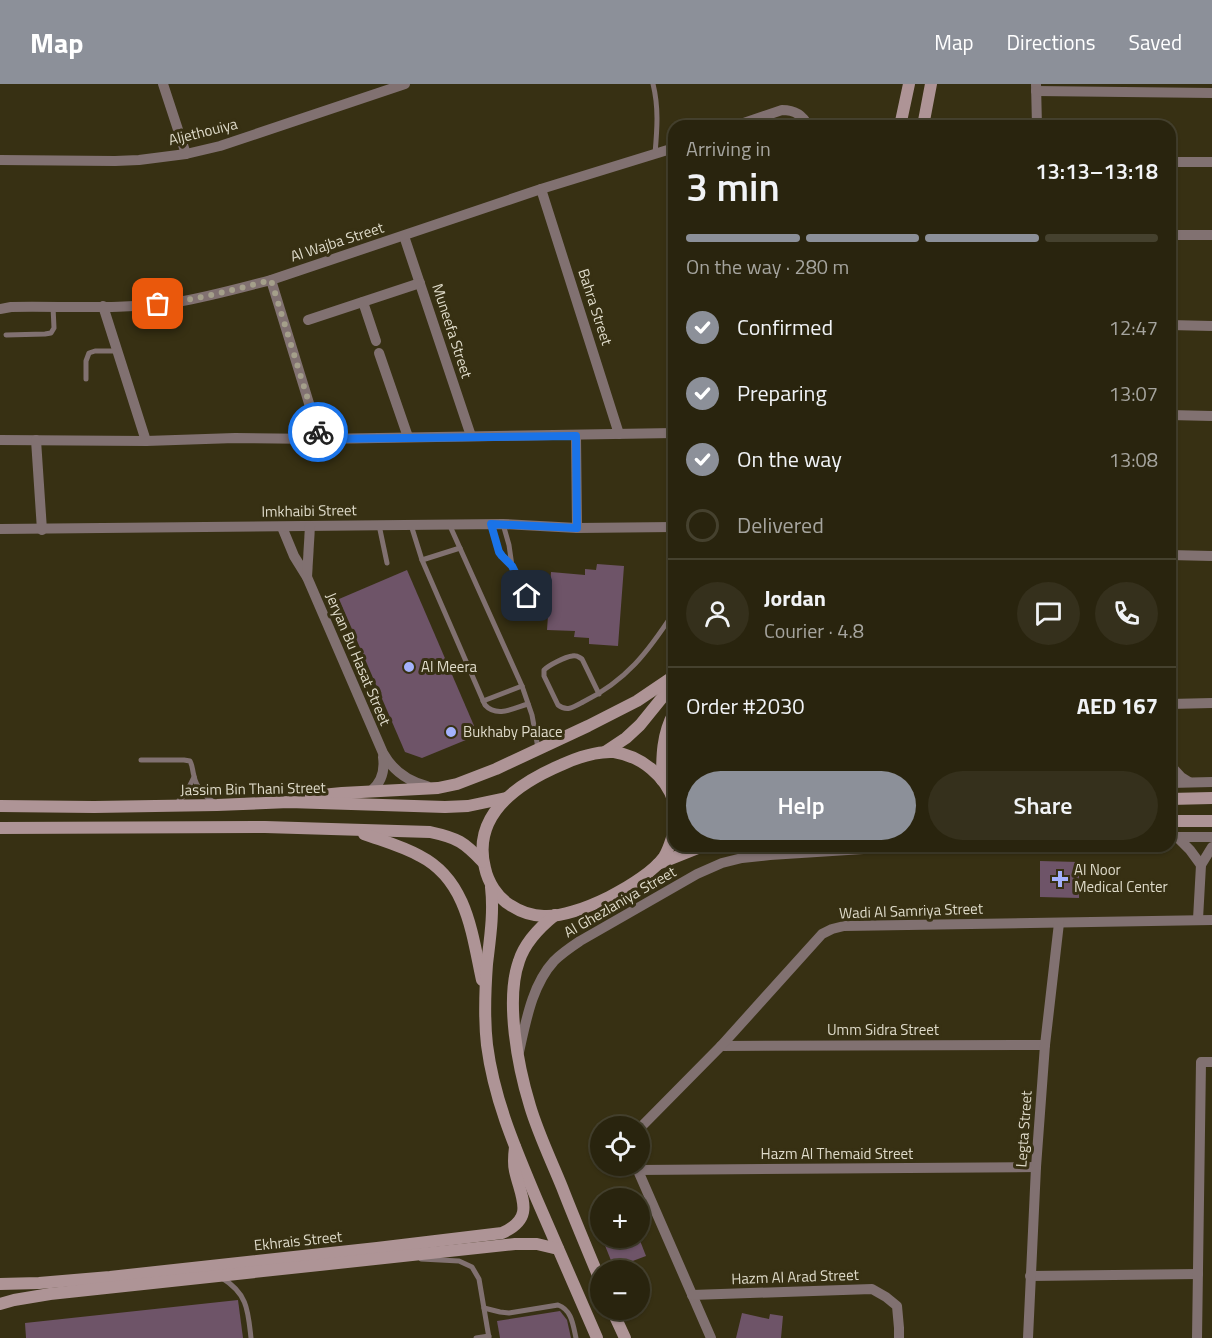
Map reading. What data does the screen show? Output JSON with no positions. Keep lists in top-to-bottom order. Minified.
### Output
{"streets":{"main road":["Jassim Bin Thani Street","Ekhrais Street"],"street":["Aljethouiya","Al Wajba Street","Bahra Street","Muneefa Street","Imkhaibi Street","Jeryan Bu Hasat Street","Al Ghezlaniya Street","Wadi Al Samriya Street","Umm Sidra Street","Legta Street","Hazm Al Themaid Street","Hazm Al Arad Street"]},"crossings":[["Al Wajba Street","Bahra Street"],["Al Wajba Street","Muneefa Street"],["Imkhaibi Street","Jeryan Bu Hasat Street"],["Wadi Al Samriya Street","Umm Sidra Street"],["Wadi Al Samriya Street","Legta Street"],["Umm Sidra Street","Legta Street"],["Legta Street","Hazm Al Themaid Street"]],"places":{"other":["Al Meera","Bukhaby Palace"],"health":["Al Noor Medical Center"]},"page":{"header":"Map","nav":["Map","Directions","Saved"],"heading":["3 min","Arriving in","13:13–13:18"],"panel":["Jordan","Courier · 4.8","Order #2030","AED 167"],"bar":"On the way · 280 m","list":[["Confirmed","12:47"],["Preparing","13:07"],["On the way","13:08"],"Delivered"],"buttons":["Help","Share"],"map_buttons":["+","−"]}}
